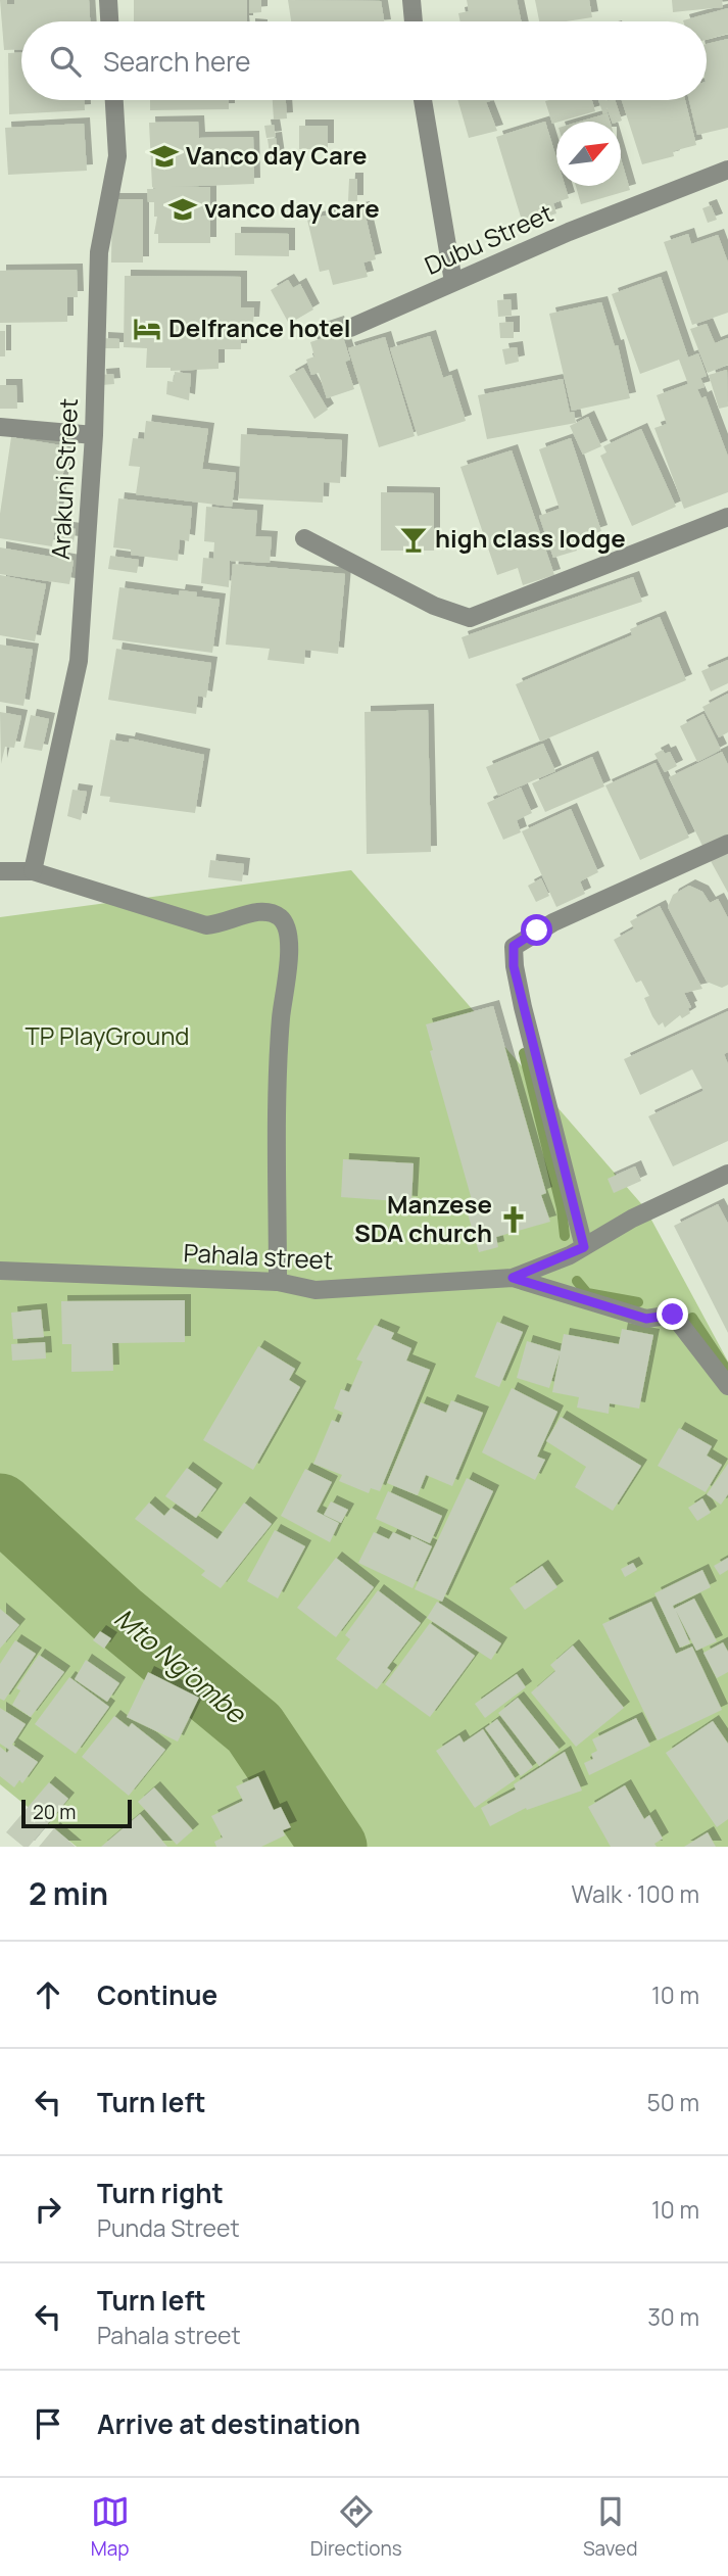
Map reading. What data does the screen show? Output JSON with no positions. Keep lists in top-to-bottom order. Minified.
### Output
{"streets":{"street":["Dubu Street","Arakuni Street","Pahala street"]},"water":["Mto Ng'ombe"],"parks":["TP PlayGround"],"places":{"school or university":["Vanco day Care","vanco day care"],"hotel":["Delfrance hotel"],"bar":["high class lodge"],"church":["Manzese SDA church"]},"scale_bar":"20 m","north":"top right","page":{"search":"Search here","scale":"20 m","heading":["2 min","Walk · 100 m"],"list":[["Continue","10 m"],["Turn left","50 m"],["Turn right","Punda Street","10 m"],["Turn left","Pahala street","30 m"],"Arrive at destination"],"nav":["Map","Directions","Saved"]}}
